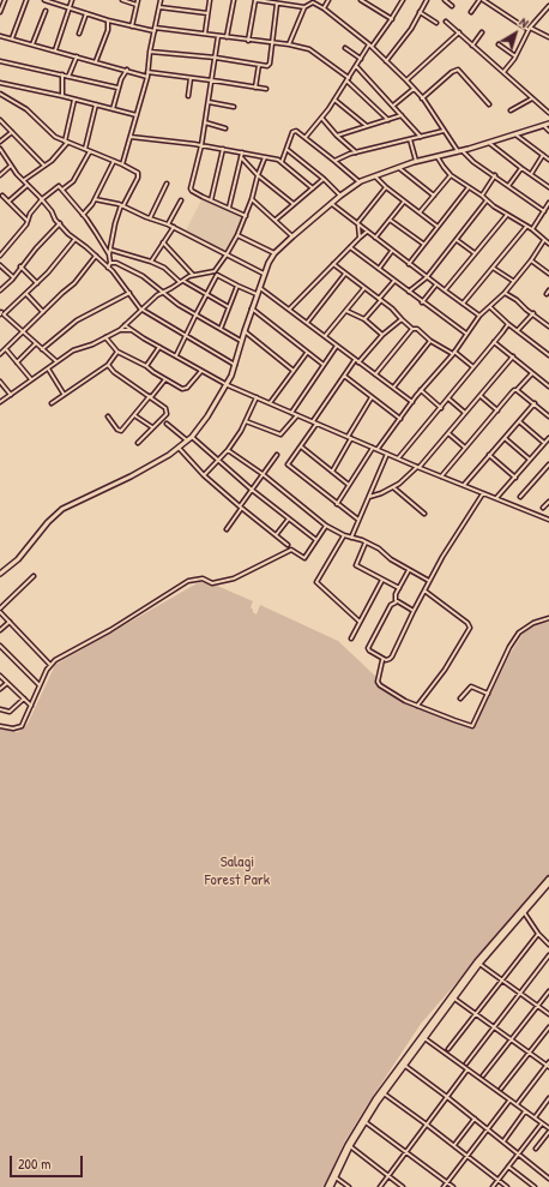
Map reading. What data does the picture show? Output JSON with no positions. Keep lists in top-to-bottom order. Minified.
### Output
{"parks":["Salagi Forest Park"],"scale_bar":"200 m","north":"top right"}
